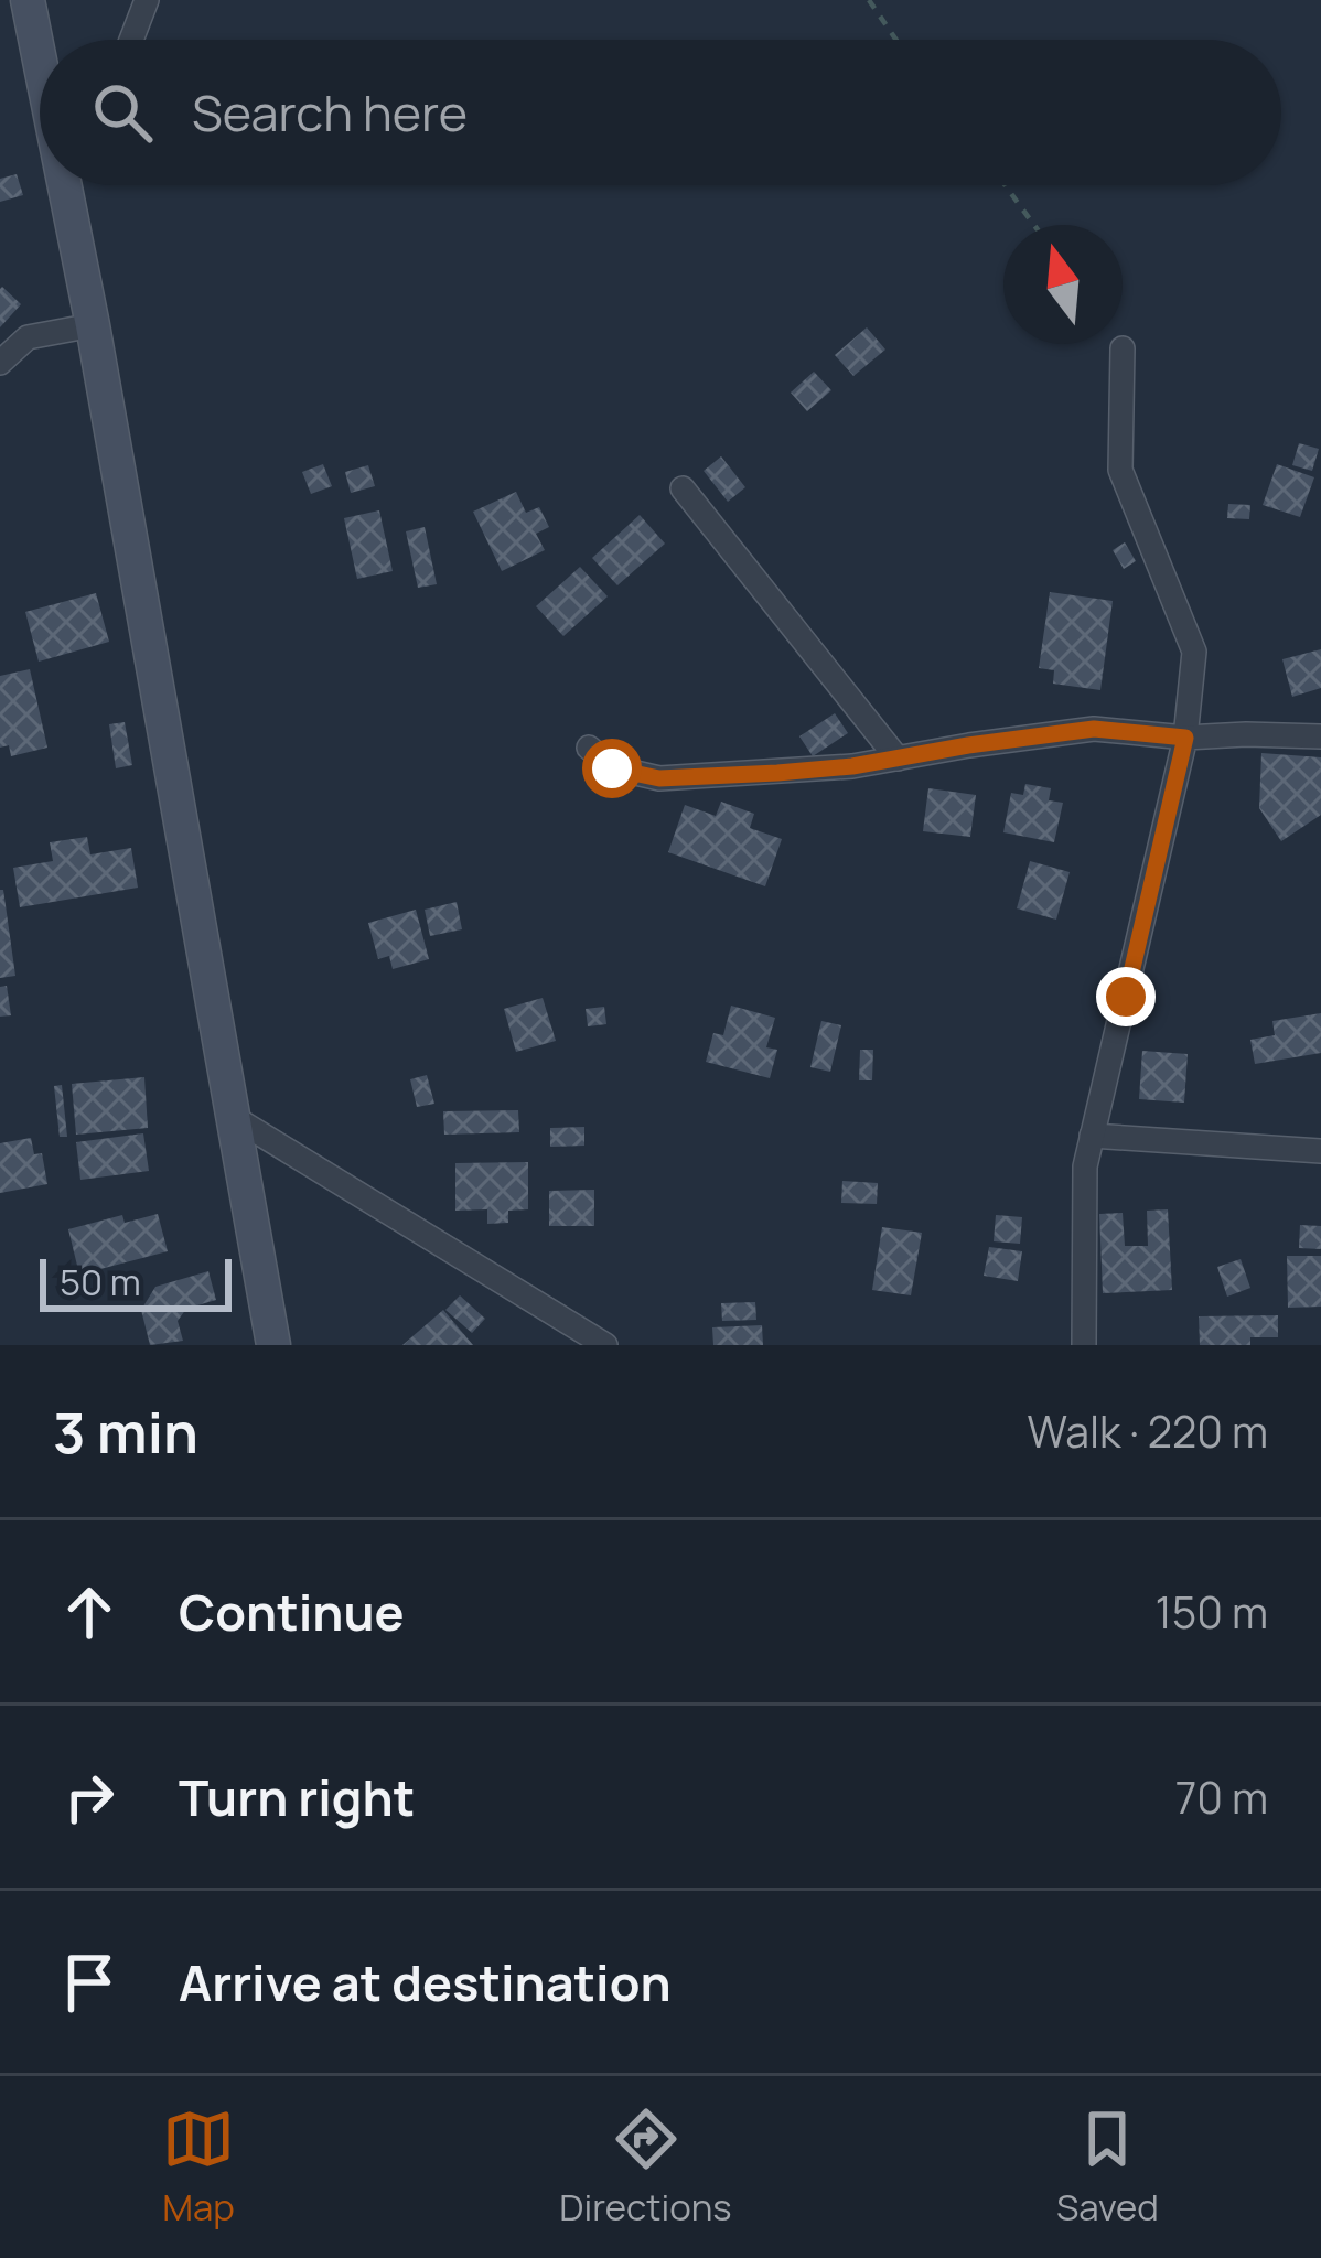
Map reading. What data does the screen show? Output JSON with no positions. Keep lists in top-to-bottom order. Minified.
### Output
{"scale_bar":"50 m","north":"top","page":{"search":"Search here","scale":"50 m","heading":["3 min","Walk · 220 m"],"list":[["Continue","150 m"],["Turn right","70 m"],"Arrive at destination"],"nav":["Map","Directions","Saved"]}}
